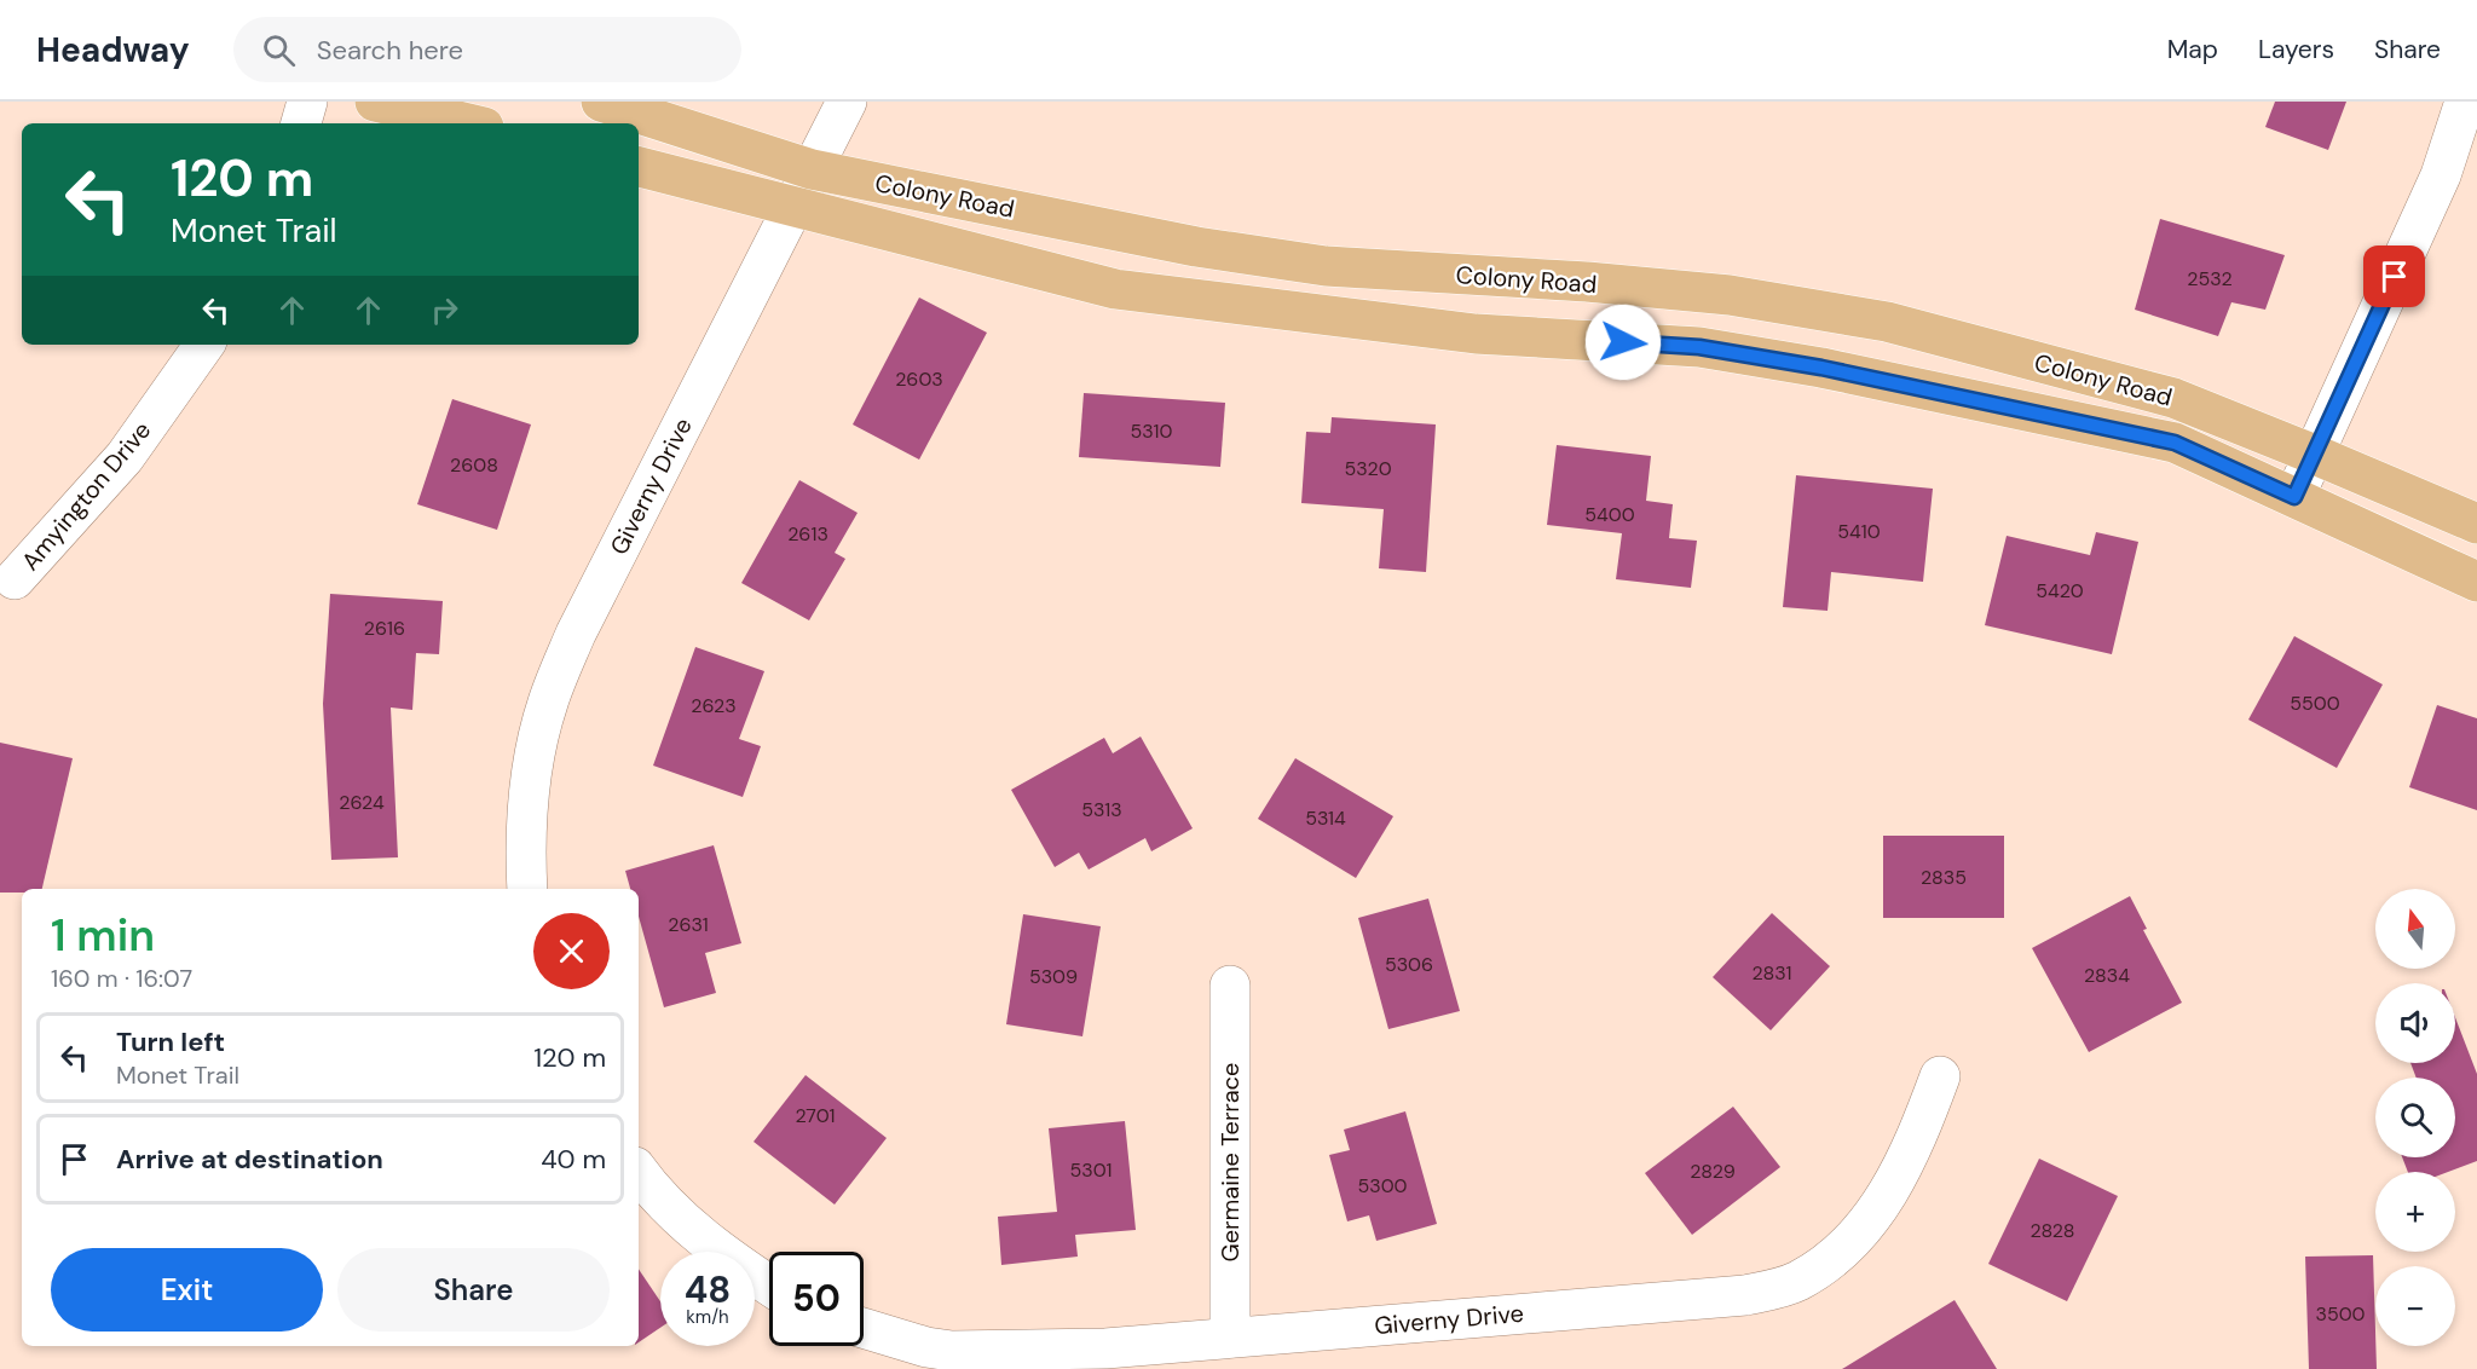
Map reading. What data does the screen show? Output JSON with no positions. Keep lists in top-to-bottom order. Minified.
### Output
{"streets":{"main road":["Colony Road"],"street":["Giverny Drive","Amyington Drive","Germaine Terrace"]},"crossings":[["Colony Road","Giverny Drive"],["Giverny Drive","Germaine Terrace"]],"house_numbers":["2532","2603","5310","2608","5320","5400","5410","2613","5420","2616","5500","2623","2624","5313","5314","2835","2631","5306","2831","2834","5309","2701","5301","2829","5300","2828","3500"],"north":"top","page":{"header":"Headway","search":"Search here","nav":["Map","Layers","Share"],"turn":["120 m","Monet Trail"],"map_buttons":["+","−"],"heading":["1 min","160 m · 16:07"],"list":[{"name":"Turn left","note":"Monet Trail","value":"120 m"},{"name":"Arrive at destination","value":"40 m"}],"buttons":["Exit","Share"],"speed":"48 km/h","limit":"50"}}
